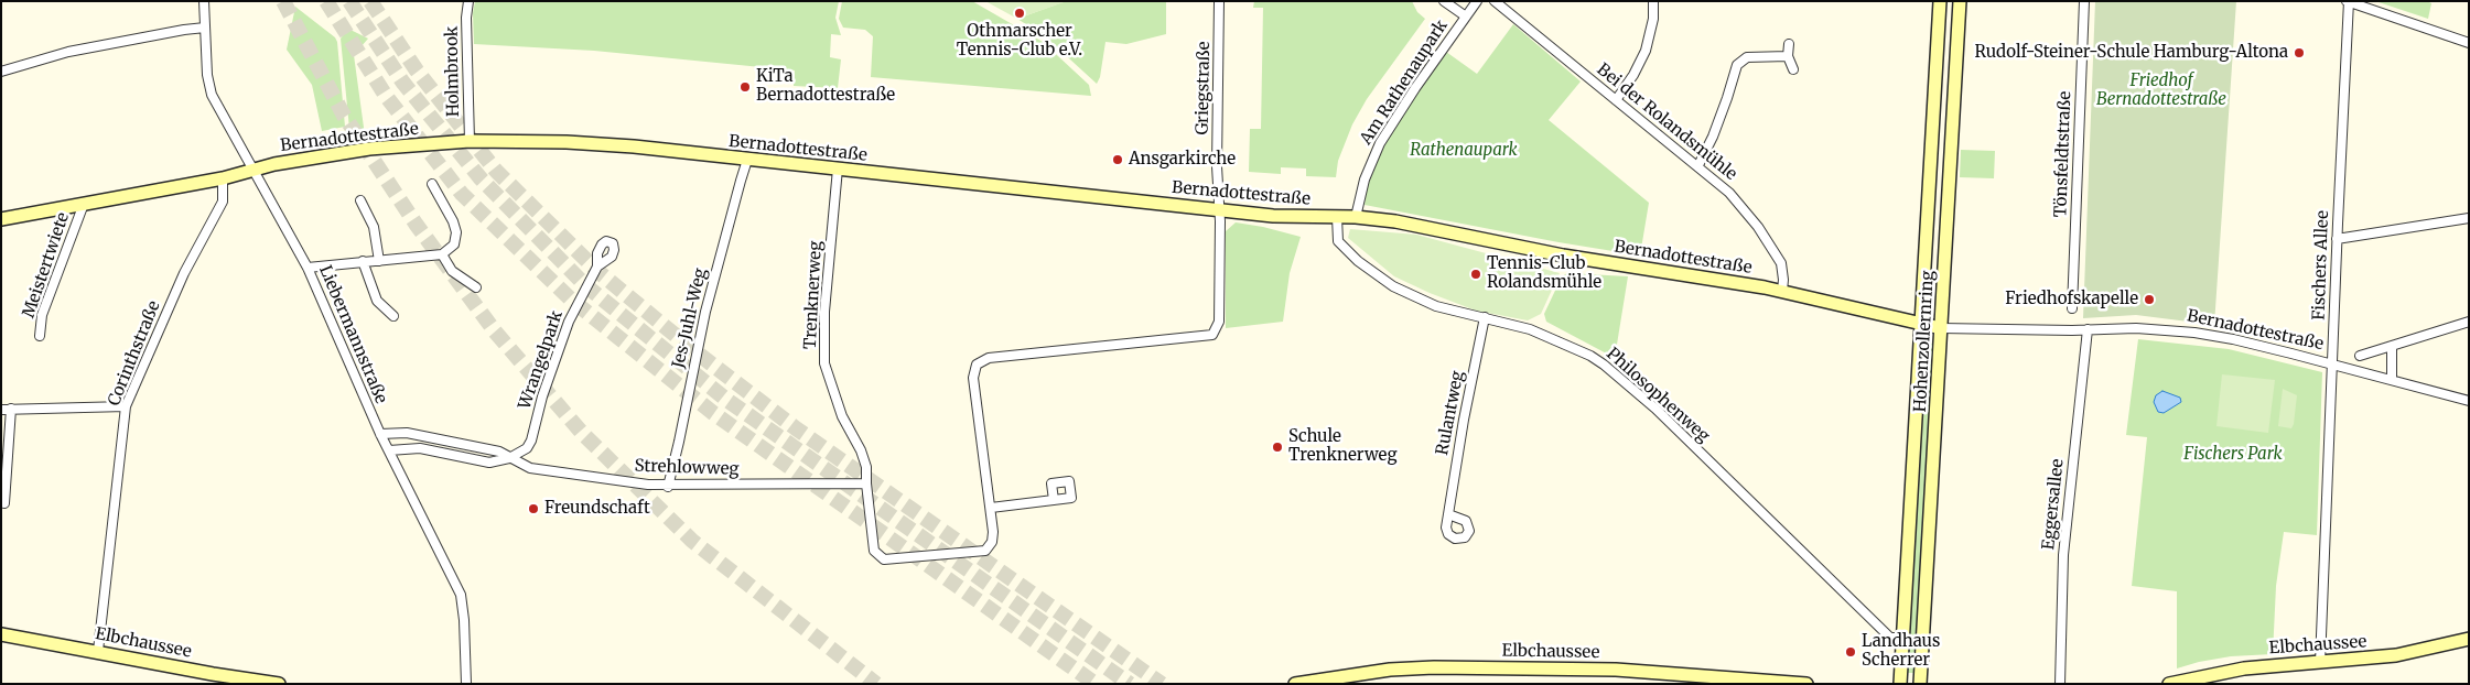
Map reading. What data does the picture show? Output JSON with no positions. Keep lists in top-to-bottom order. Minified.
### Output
{"streets":{"main road":["Bernadottestraße","Hohenzollernring","Elbchaussee"],"street":["Holmbrook","Am Rathenaupark","Griegstraße","Bei der Rolandsmühle","Tönsfeldtstraße","Meistertwiete","Fischers Allee","Trenknerweg","Jes-Juhl-Weg","Liebermannstraße","Corinthstraße","Wrangelpark","Philosophenweg","Rulantweg","Strehlowweg","Eggersallee"]},"crossings":[["Holmbrook","Bernadottestraße"],["Am Rathenaupark","Bernadottestraße"],["Griegstraße","Bernadottestraße"],["Griegstraße","Trenknerweg"],["Bei der Rolandsmühle","Bernadottestraße"],["Bernadottestraße","Meistertwiete"],["Bernadottestraße","Fischers Allee"],["Bernadottestraße","Trenknerweg"],["Bernadottestraße","Jes-Juhl-Weg"],["Bernadottestraße","Liebermannstraße"],["Bernadottestraße","Hohenzollernring"],["Bernadottestraße","Corinthstraße"],["Bernadottestraße","Philosophenweg"],["Bernadottestraße","Eggersallee"],["Fischers Allee","Elbchaussee"],["Trenknerweg","Strehlowweg"],["Jes-Juhl-Weg","Strehlowweg"],["Liebermannstraße","Strehlowweg"],["Hohenzollernring","Philosophenweg"],["Corinthstraße","Elbchaussee"],["Wrangelpark","Strehlowweg"],["Philosophenweg","Rulantweg"]],"parks":["Friedhof Bernadottestraße","Rathenaupark","Fischers Park"],"places":["Othmarscher Tennis-Club e.V.","Rudolf-Steiner-Schule Hamburg-Altona","KiTa Bernadottestraße","Ansgarkirche","Tennis-Club Rolandsmühle","Friedhofskapelle","Schule Trenknerweg","Freundschaft","Landhaus Scherrer"]}
